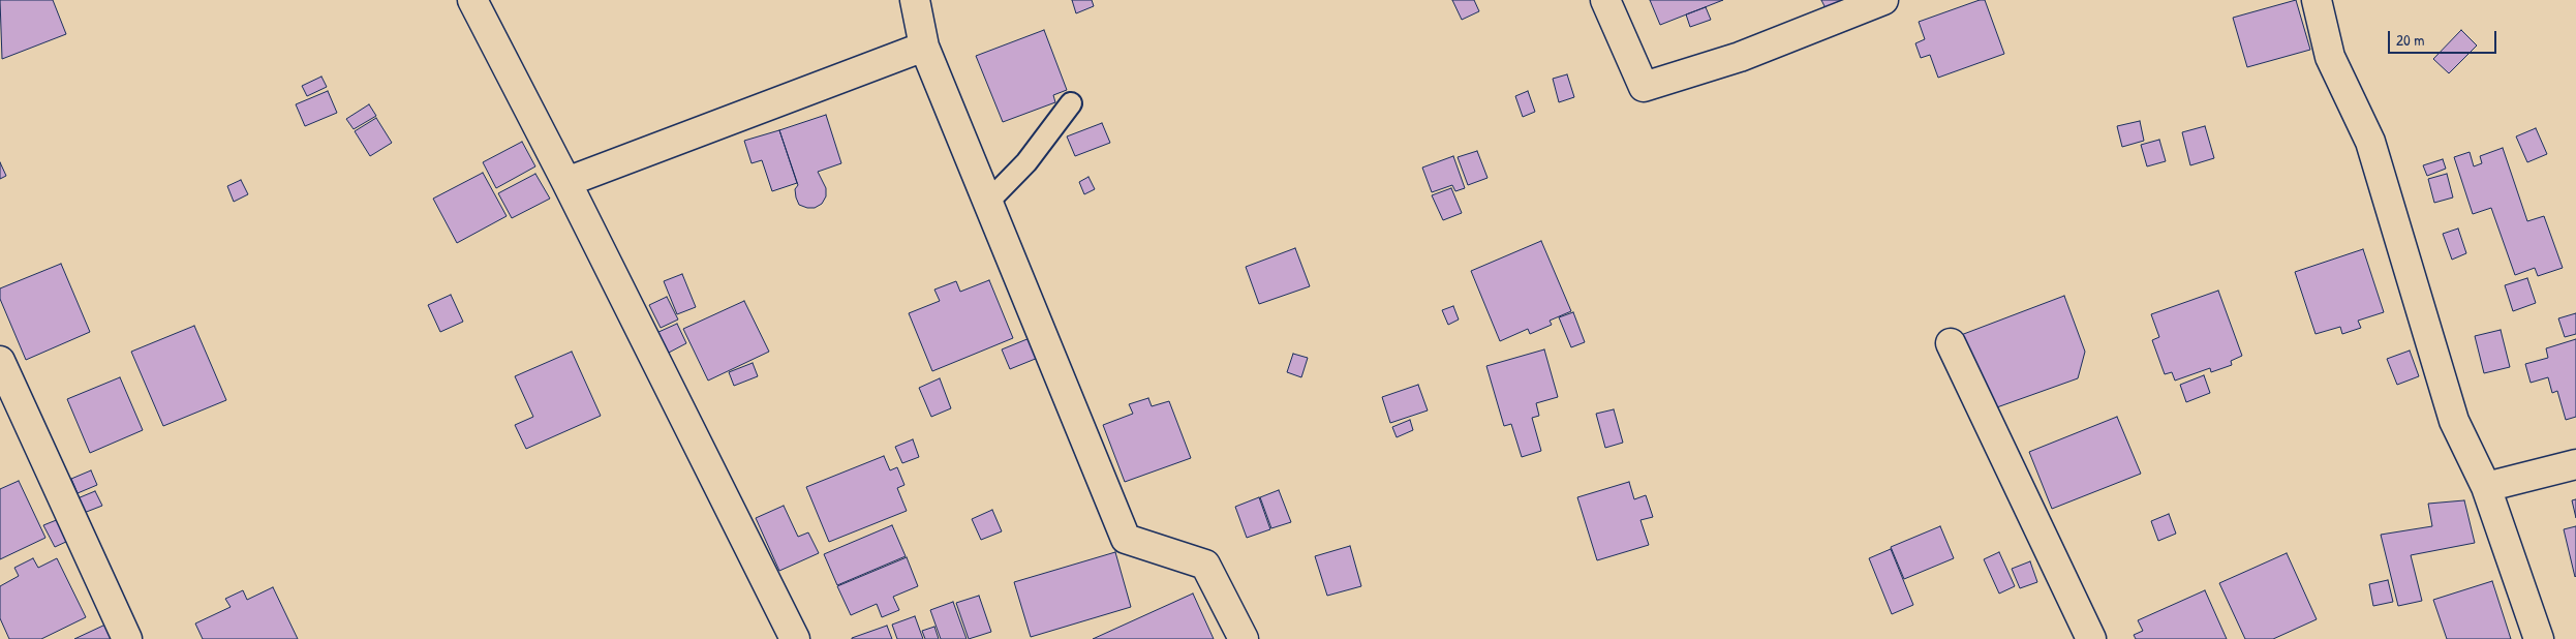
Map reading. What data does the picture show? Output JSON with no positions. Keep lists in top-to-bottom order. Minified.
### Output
{"scale_bar":"20 m"}
